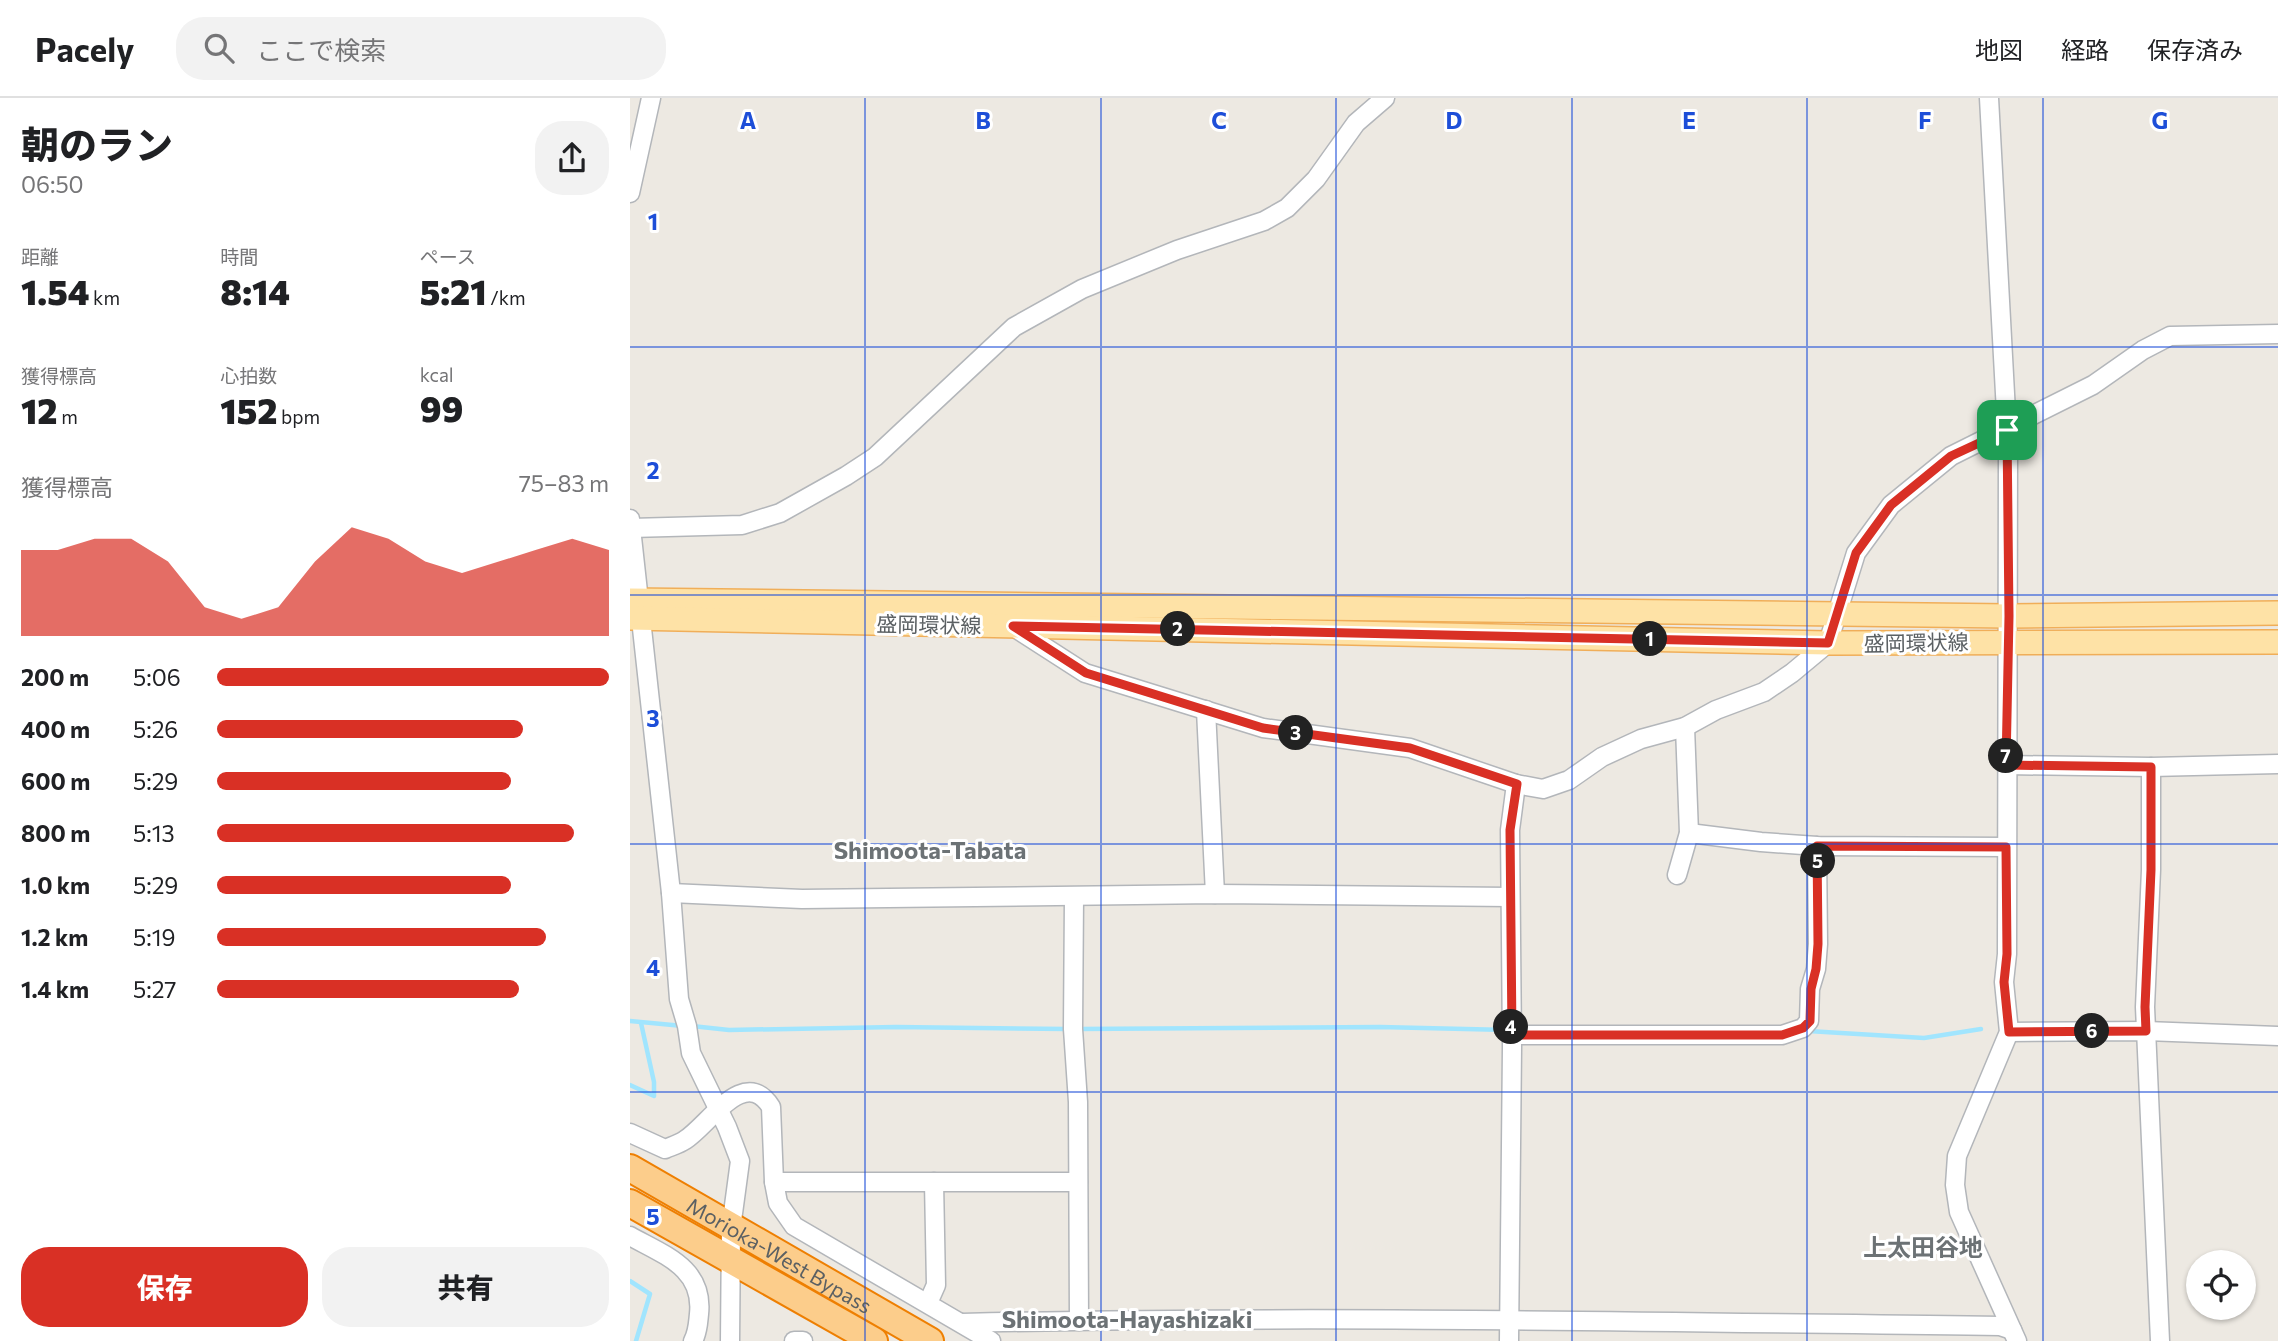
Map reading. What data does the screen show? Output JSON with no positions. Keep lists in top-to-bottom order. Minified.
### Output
{"streets":{"highway":["Morioka-West Bypass"],"main road":["盛岡環状線"]},"districts":["Shimoota-Tabata","上太田谷地","Shimoota-Hayashizaki"],"page":{"header":"Pacely","search":"ここで検索","nav":["地図","経路","保存済み"],"heading":["朝のラン","06:50"],"stats":[["距離","1.54 km"],["時間","8:14"],["ペース","5:21 /km"],["獲得標高","12 m"],["心拍数","152 bpm"],["kcal","99"]],"chart":["獲得標高","75–83 m"],"pins":["2","1","3","7","5","4","6"],"list":[{"name":"200 m","note":"5:06"},{"name":"400 m","note":"5:26"},{"name":"600 m","note":"5:29"},{"name":"800 m","note":"5:13"},{"name":"1.0 km","note":"5:29"},{"name":"1.2 km","note":"5:19"},{"name":"1.4 km","note":"5:27"}],"buttons":["保存","共有"]},"grid":{"columns":["A","B","C","D","E","F","G"],"rows":["1","2","3","4","5"]}}
